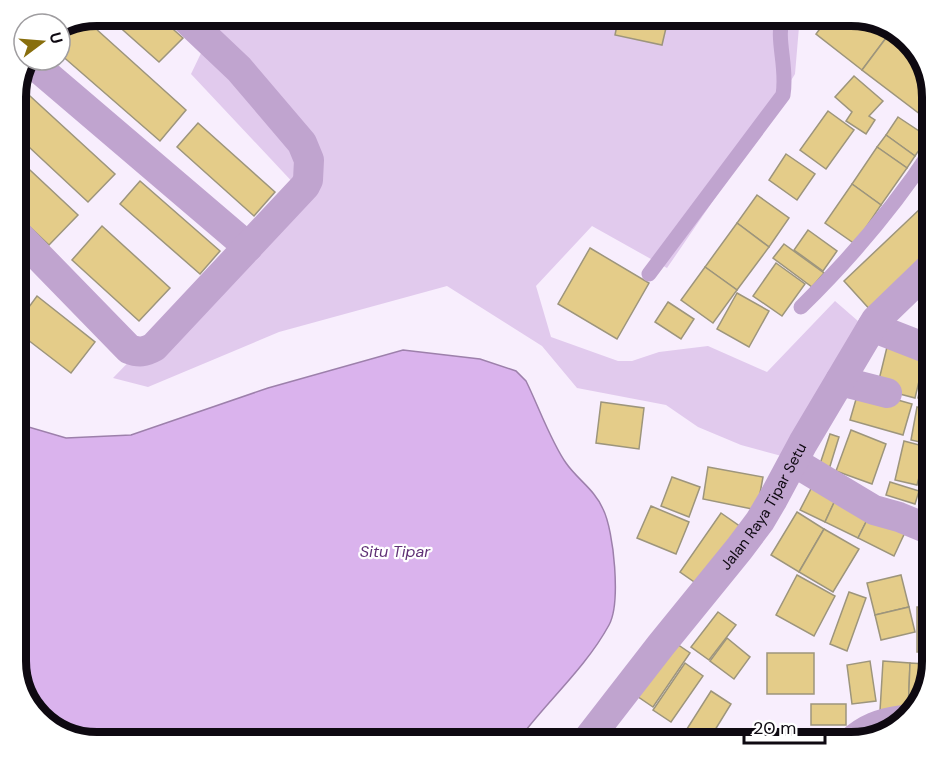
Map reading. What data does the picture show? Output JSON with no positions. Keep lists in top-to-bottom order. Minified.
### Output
{"streets":{"street":["Jalan Raya Tipar Setu"]},"water":["Situ Tipar"],"scale_bar":"20 m","north":"right"}
